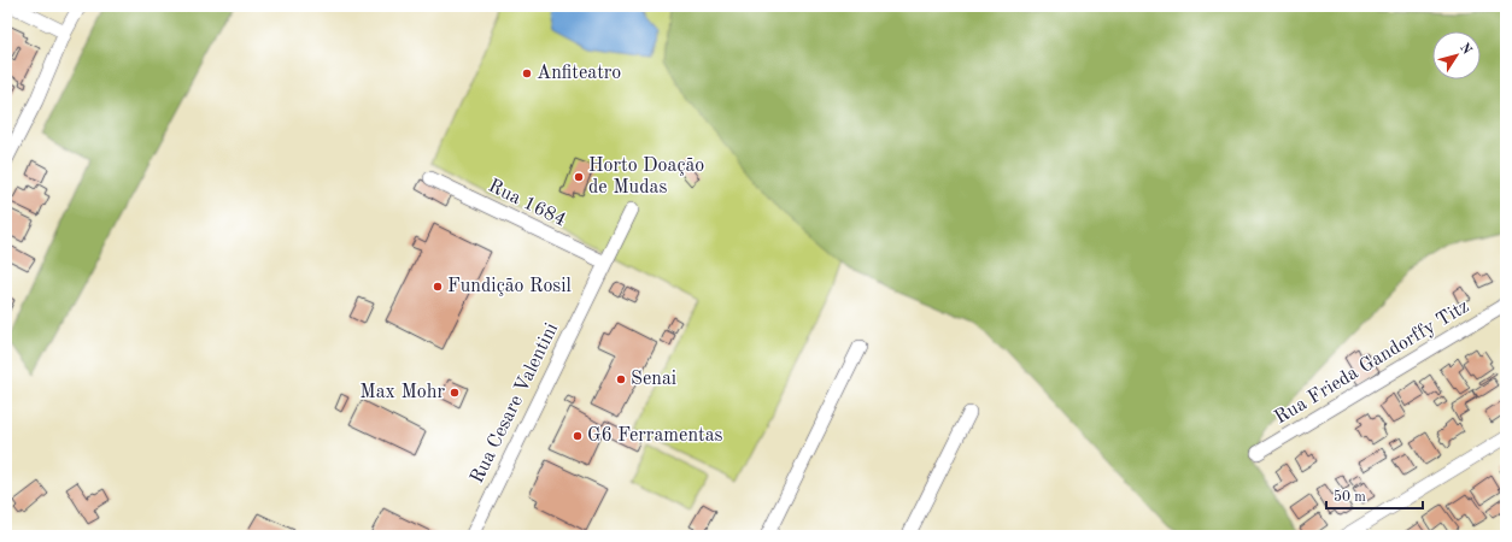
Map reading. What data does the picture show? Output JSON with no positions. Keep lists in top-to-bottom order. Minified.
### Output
{"streets":{"street":["Rua 1684","Rua Frieda Gandorffy Titz","Rua Cesare Valentini"]},"crossings":[["Rua 1684","Rua Cesare Valentini"]],"places":["Anfiteatro","Horto Doação de Mudas","Fundição Rosil","Senai","Max Mohr","G6 Ferramentas"],"scale_bar":"50 m","north":"top right"}
